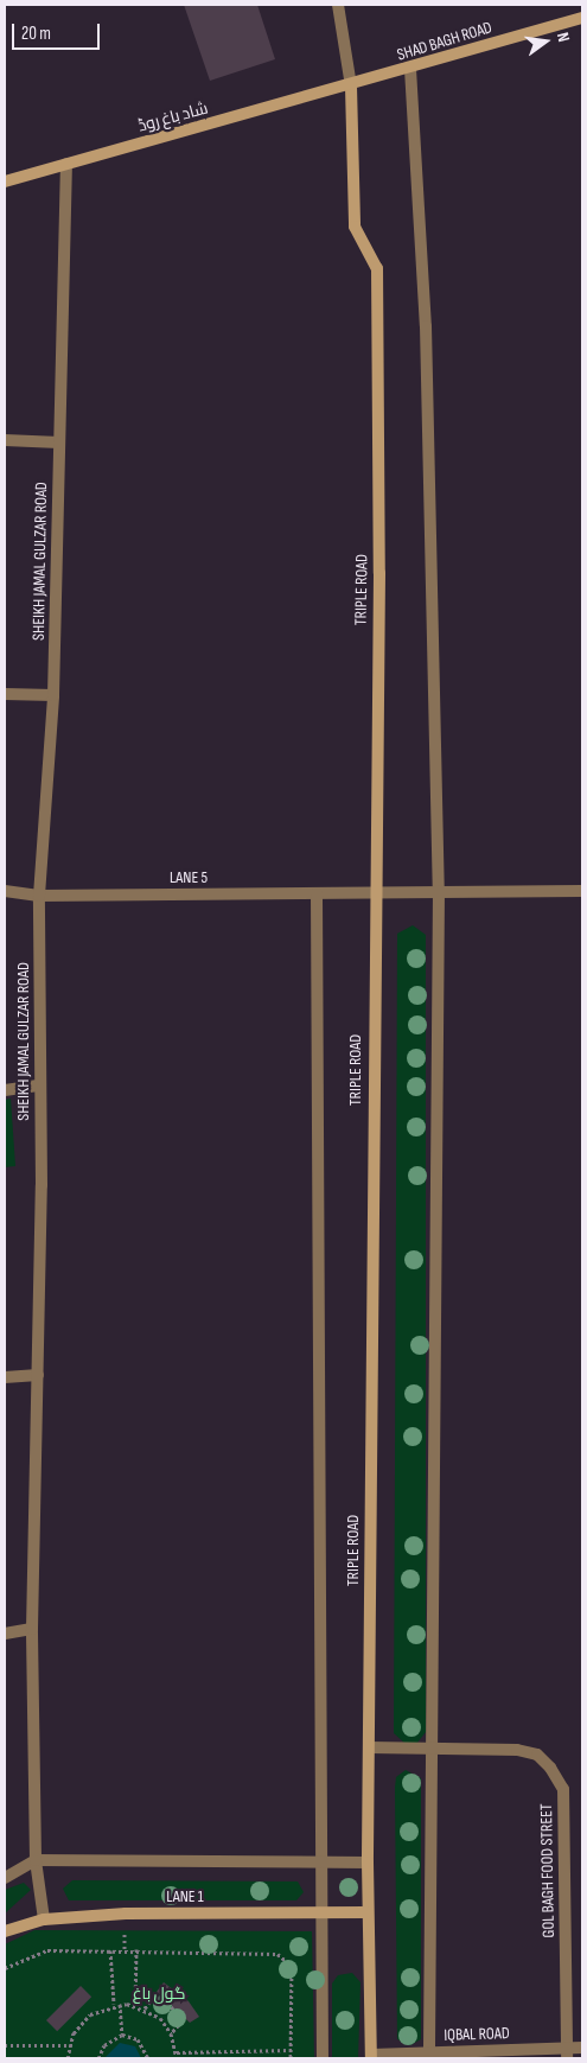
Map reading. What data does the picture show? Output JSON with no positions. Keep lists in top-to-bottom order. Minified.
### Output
{"streets":{"main road":["SHAD BAGH ROAD","شاد باغ روڈ","TRIPLE ROAD","LANE 1"],"street":["SHEIKH JAMAL GULZAR ROAD","LANE 5","GOL BAGH FOOD STREET","IQBAL ROAD"]},"crossings":[["SHAD BAGH ROAD","شاد باغ روڈ"],["SHAD BAGH ROAD","TRIPLE ROAD"],["شاد باغ روڈ","SHEIKH JAMAL GULZAR ROAD"],["شاد باغ روڈ","TRIPLE ROAD"],["SHEIKH JAMAL GULZAR ROAD","LANE 5"],["SHEIKH JAMAL GULZAR ROAD","LANE 1"],["TRIPLE ROAD","LANE 5"],["TRIPLE ROAD","GOL BAGH FOOD STREET"],["TRIPLE ROAD","LANE 1"],["TRIPLE ROAD","IQBAL ROAD"],["GOL BAGH FOOD STREET","IQBAL ROAD"]],"parks":["گول باغ"],"scale_bar":"20 m","north":"right"}
